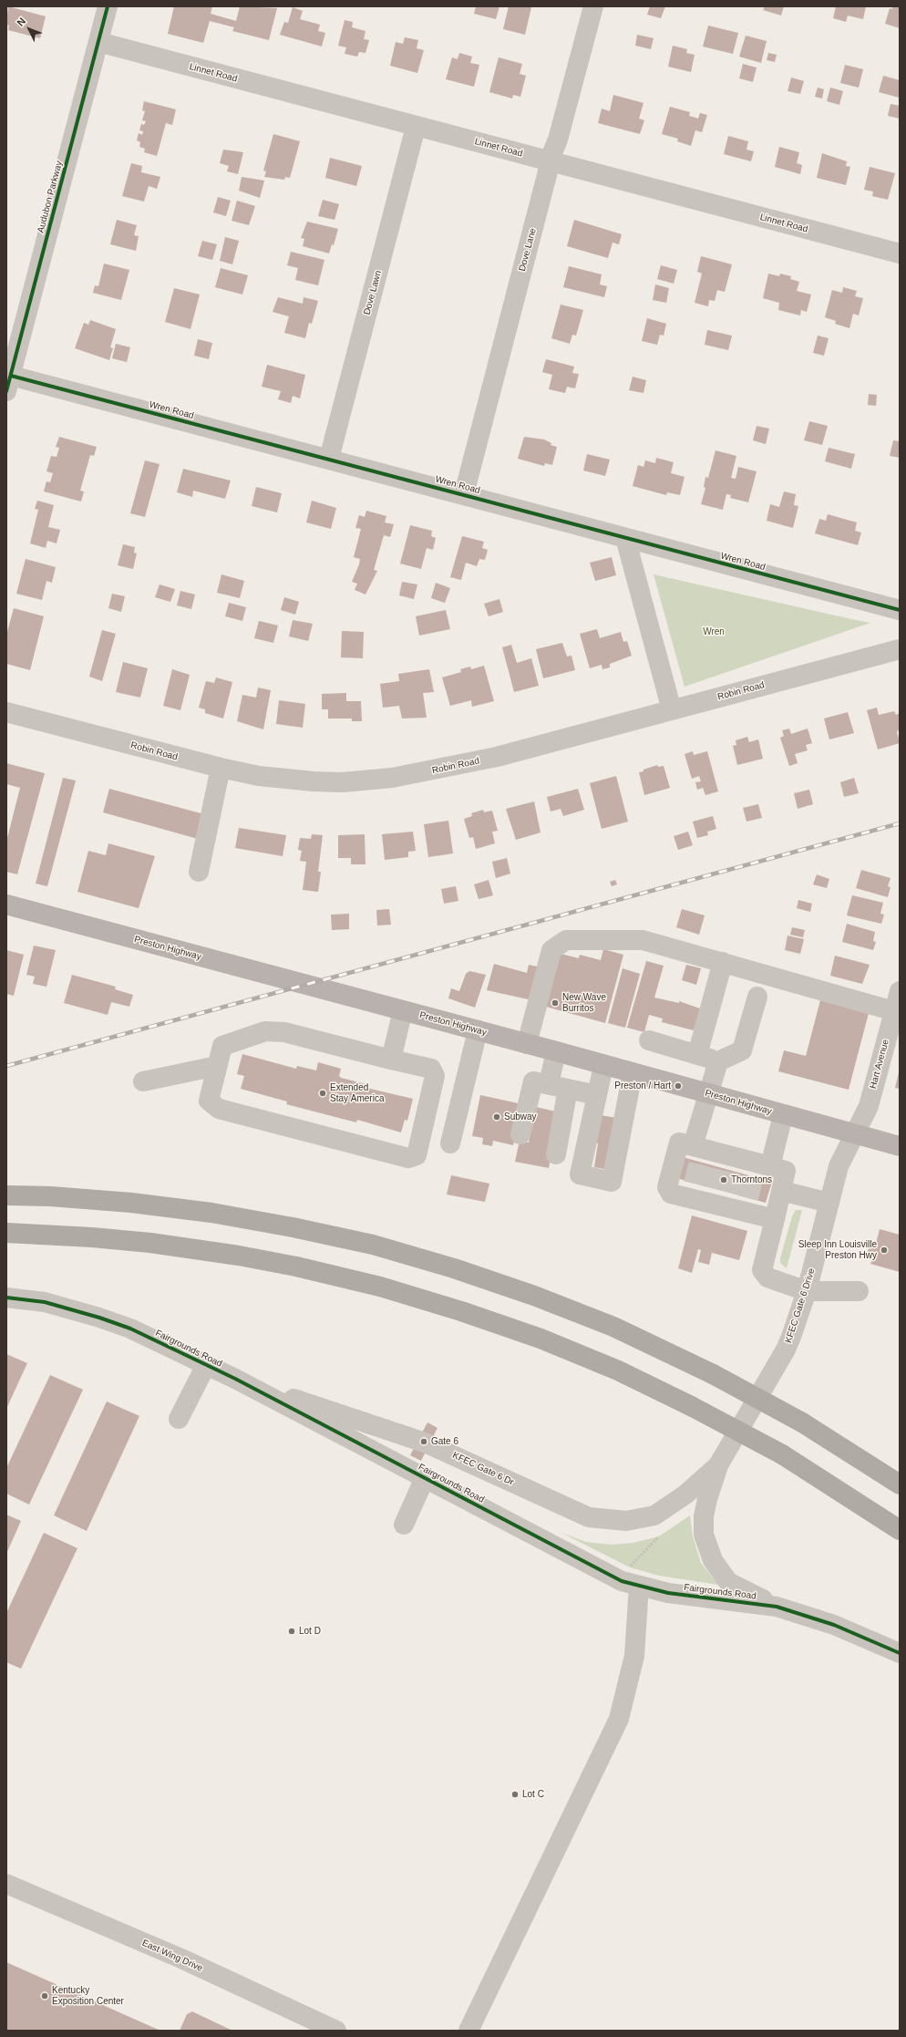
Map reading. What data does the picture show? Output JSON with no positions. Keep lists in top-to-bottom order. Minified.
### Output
{"streets":{"main road":["Preston Highway"],"street":["Linnet Road","Audubon Parkway","Dove Lane","Dove Lawn","Wren Road","Robin Road","Hart Avenue","KFEC Gate 6 Drive","Fairgrounds Road","KFEC Gate 6 Dr","East Wing Drive"]},"crossings":[["Linnet Road","Audubon Parkway"],["Linnet Road","Dove Lane"],["Linnet Road","Dove Lawn"],["Audubon Parkway","Wren Road"],["Dove Lane","Wren Road"],["Dove Lawn","Wren Road"],["Preston Highway","Hart Avenue"],["Preston Highway","KFEC Gate 6 Drive"],["Hart Avenue","KFEC Gate 6 Drive"],["KFEC Gate 6 Drive","KFEC Gate 6 Dr"],["Fairgrounds Road","KFEC Gate 6 Dr"]],"parks":["Wren"],"places":["New Wave Burritos","Preston / Hart","Extended Stay America","Subway","Thorntons","Sleep Inn Louisville Preston Hwy","Gate 6","Lot D","Lot C","Kentucky Exposition Center"],"north":"top left"}
